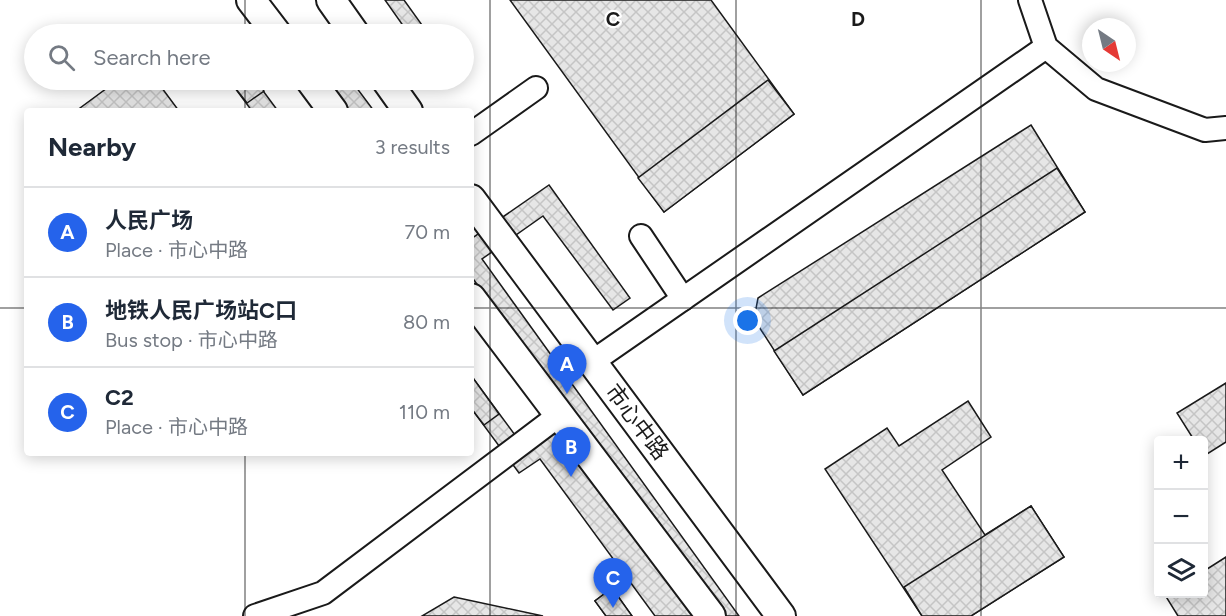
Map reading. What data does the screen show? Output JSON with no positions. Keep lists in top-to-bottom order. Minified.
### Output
{"streets":{"main road":["市心中路"]},"north":"bottom right","page":{"search":"Search here","heading":["Nearby","3 results"],"list":[{"mark":"A","name":"人民广场","note":"Place · 市心中路","value":"70 m"},{"mark":"B","name":"地铁人民广场站C口","note":"Bus stop · 市心中路","value":"80 m"},{"mark":"C","name":"C2","note":"Place · 市心中路","value":"110 m"}],"pins":["A","B","C"],"map_buttons":["+","−"]},"grid":{"columns":["C","D"]}}
